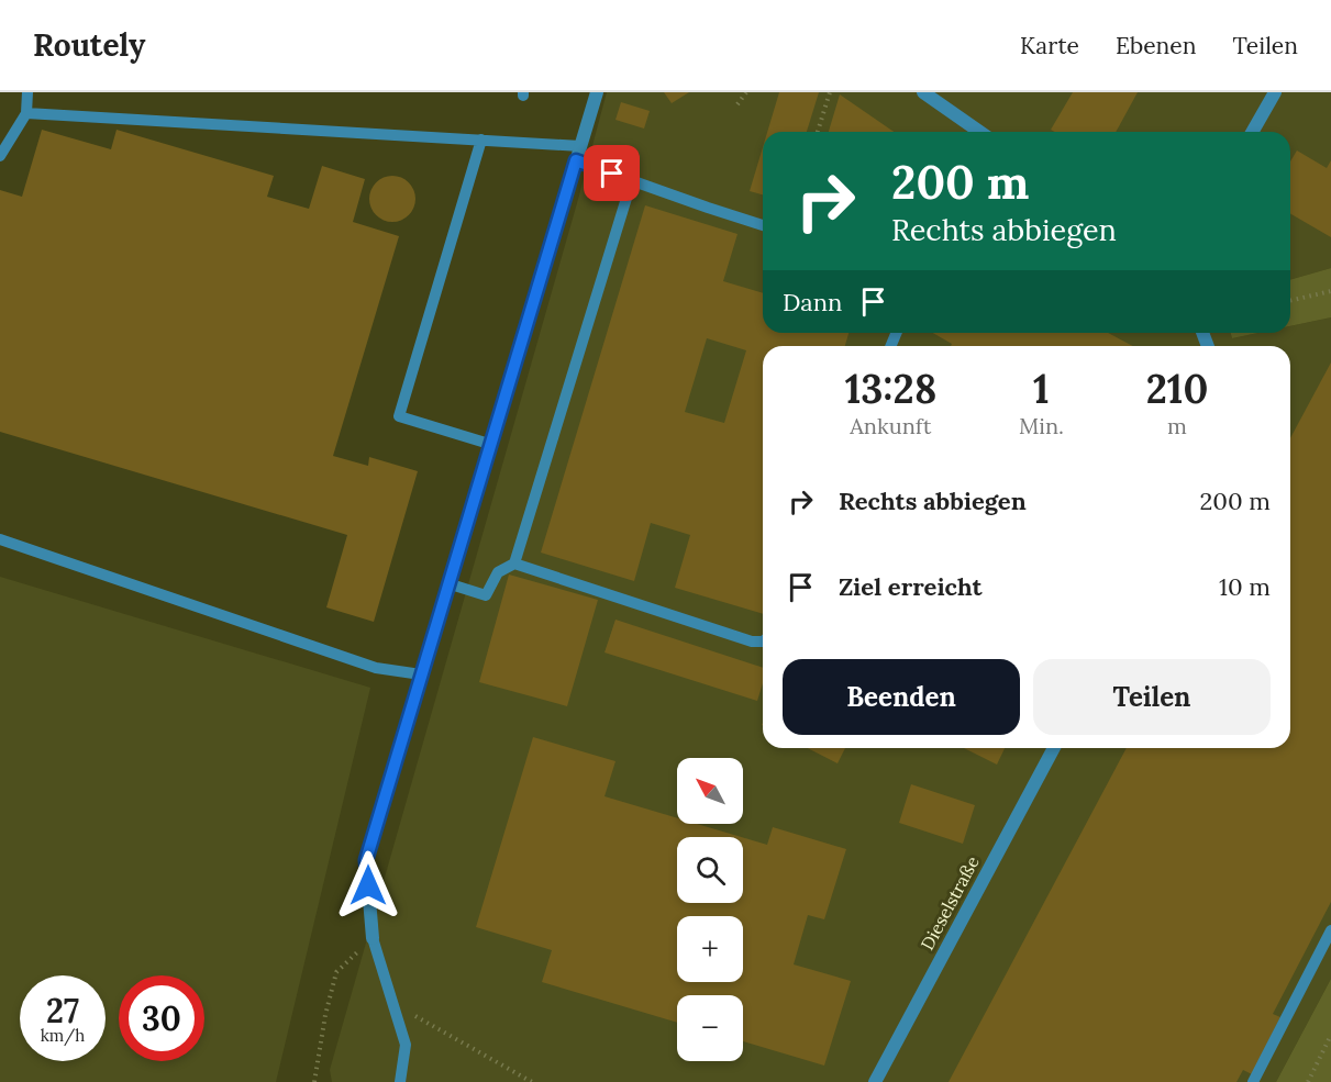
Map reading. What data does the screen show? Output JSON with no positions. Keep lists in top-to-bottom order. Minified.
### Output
{"streets":{"street":["Dieselstraße"]},"north":"top left","page":{"header":"Routely","nav":["Karte","Ebenen","Teilen"],"turn":["200 m","Rechts abbiegen"],"then":"Dann","eta":["13:28","Ankunft","1","Min.","210","m"],"list":[{"name":"Rechts abbiegen","value":"200 m"},{"name":"Ziel erreicht","value":"10 m"}],"buttons":["Beenden","Teilen"],"map_buttons":["+","−"],"speed":"27 km/h","limit":"30"}}
